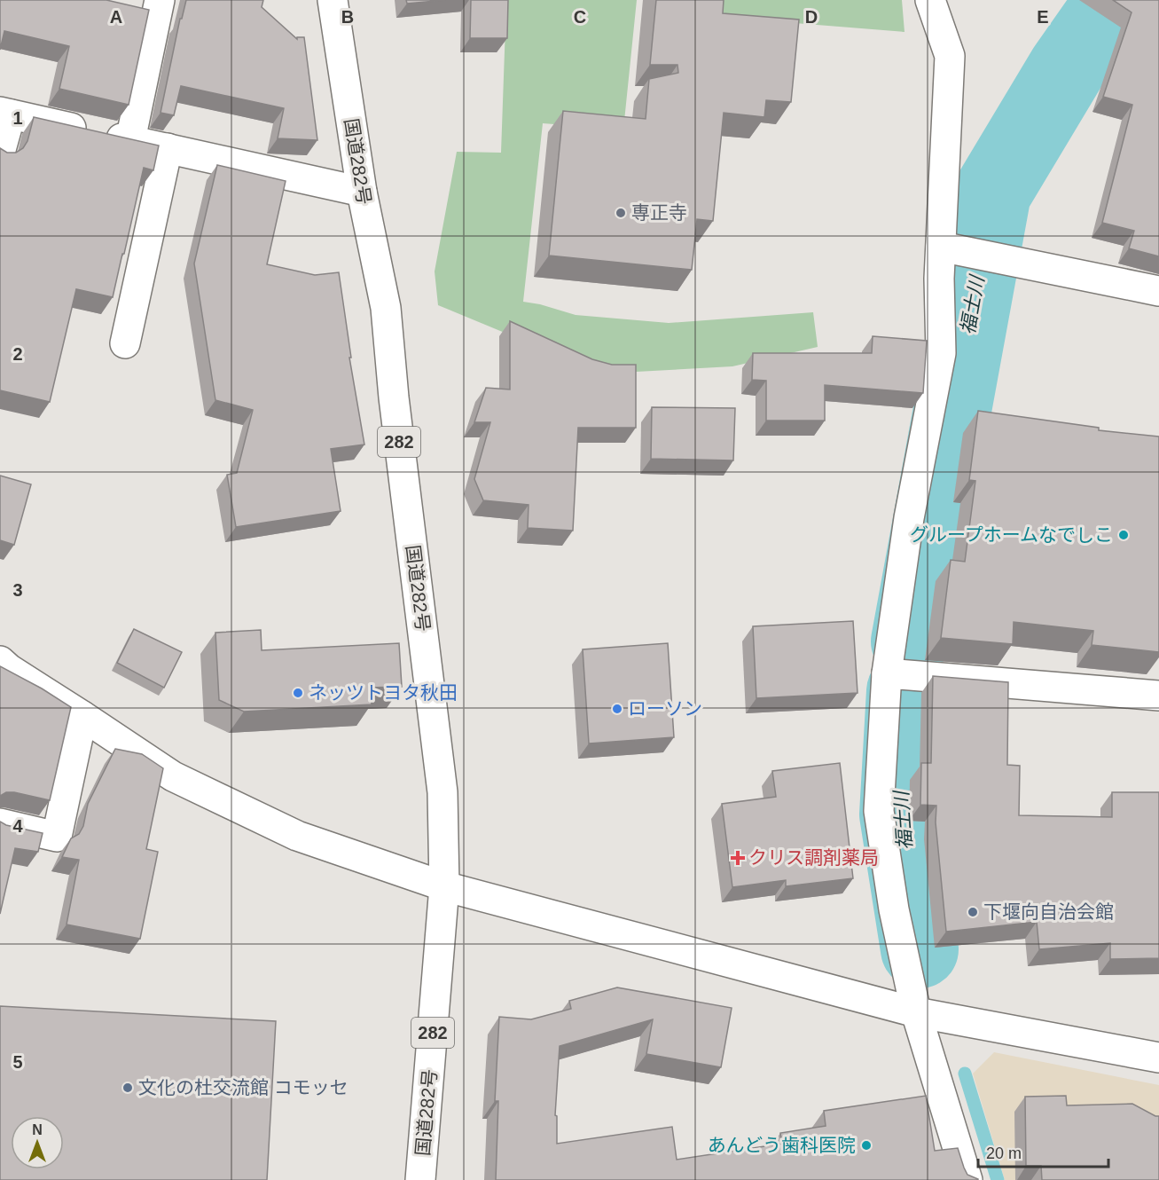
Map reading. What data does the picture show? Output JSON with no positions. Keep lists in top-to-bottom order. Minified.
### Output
{"streets":{"main road":["国道282号","282"]},"water":["福士川"],"places":{"other":["専正寺","グループホームなでしこ","ネッツトヨタ秋田","ローソン","下堰向自治会館","文化の杜交流館 コモッセ","あんどう歯科医院"],"health":["クリス調剤薬局"]},"scale_bar":"20 m","north":"top","grid":{"columns":["A","B","C","D","E"],"rows":["1","2","3","4","5"]}}
